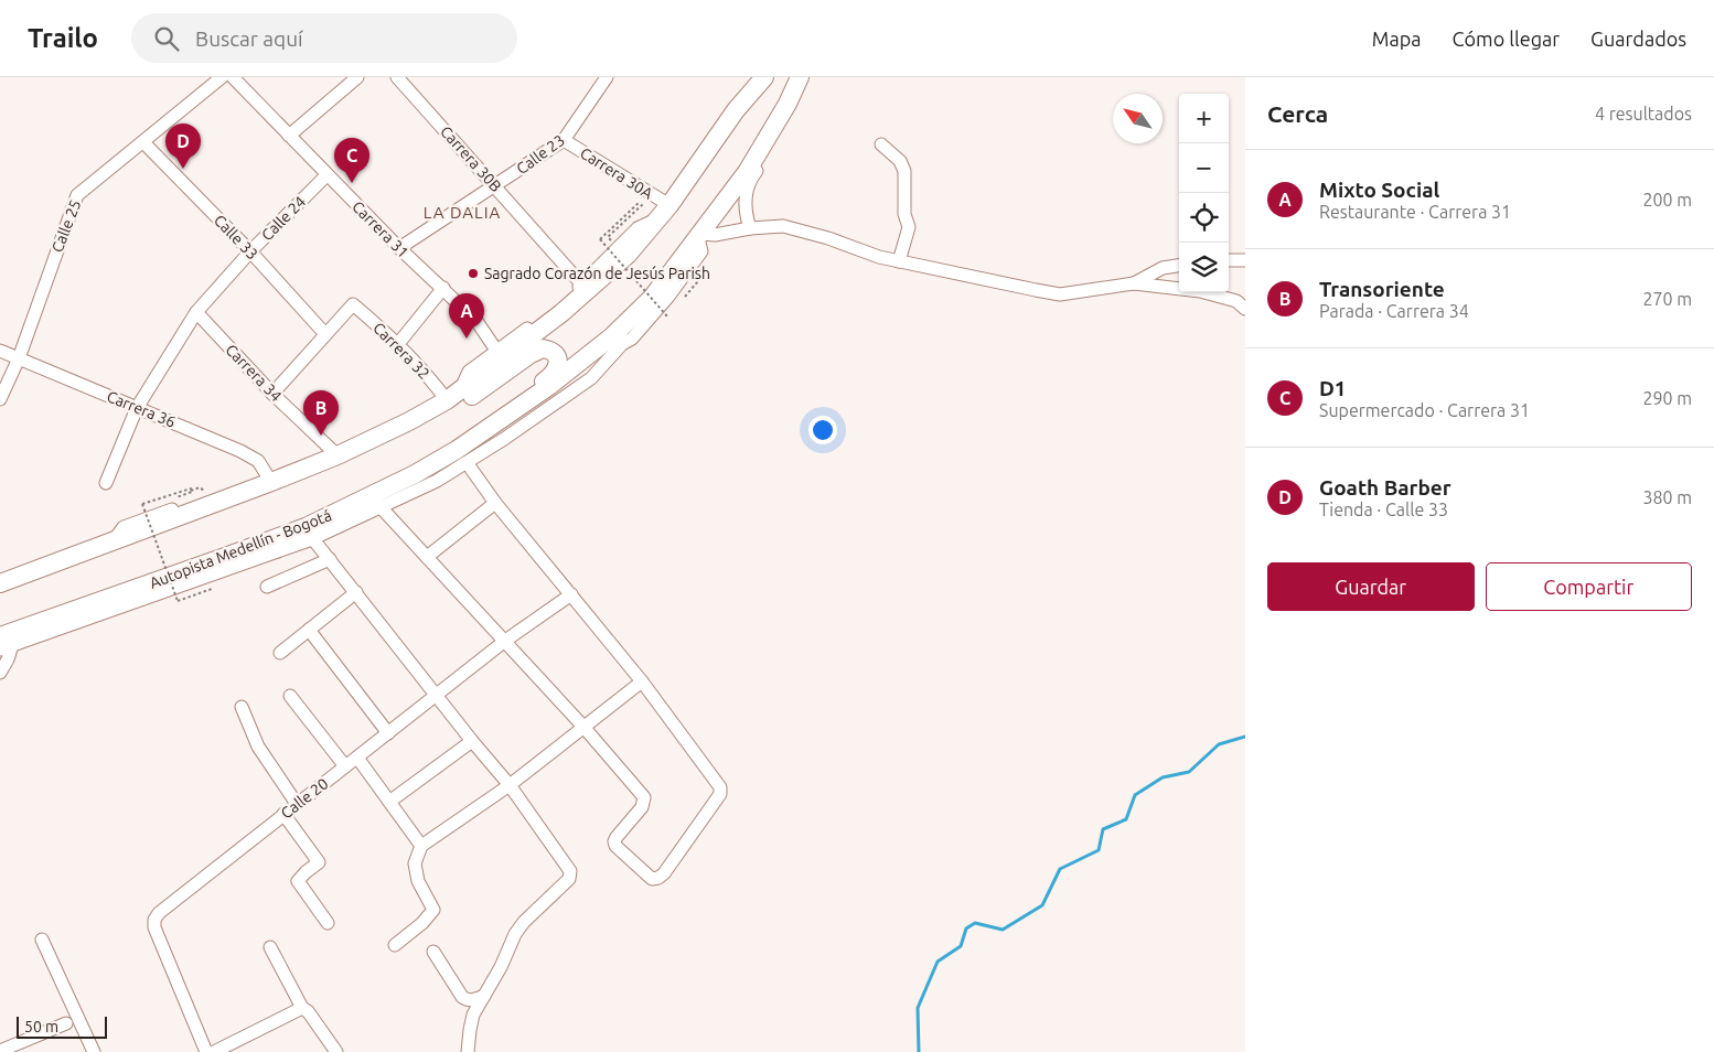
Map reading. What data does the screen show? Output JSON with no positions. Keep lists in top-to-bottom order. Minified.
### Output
{"streets":{"highway":["Autopista Medellín - Bogotá"],"street":["Calle 23","Carrera 30B","Carrera 30A","Calle 24","Calle 25","Carrera 31","Calle 33","Carrera 32","Carrera 34","Carrera 36","Calle 20"]},"crossings":[["Calle 23","Carrera 30B"],["Calle 23","Carrera 30A"],["Calle 23","Carrera 31"],["Calle 24","Carrera 31"],["Calle 24","Calle 33"],["Calle 24","Carrera 34"],["Calle 24","Carrera 36"],["Calle 25","Calle 33"],["Calle 25","Carrera 36"],["Calle 33","Carrera 32"]],"districts":["LA DALIA"],"places":["Sagrado Corazón de Jesús Parish"],"scale_bar":"50 m","north":"top left","page":{"header":"Trailo","search":"Buscar aquí","nav":["Mapa","Cómo llegar","Guardados"],"heading":["Cerca","4 resultados"],"map_buttons":["+","−"],"pins":["D","C","A","B"],"list":[{"mark":"A","name":"Mixto Social","note":"Restaurante · Carrera 31","value":"200 m"},{"mark":"B","name":"Transoriente","note":"Parada · Carrera 34","value":"270 m"},{"mark":"C","name":"D1","note":"Supermercado · Carrera 31","value":"290 m"},{"mark":"D","name":"Goath Barber","note":"Tienda · Calle 33","value":"380 m"}],"buttons":["Guardar","Compartir"],"scale":"50 m"}}
